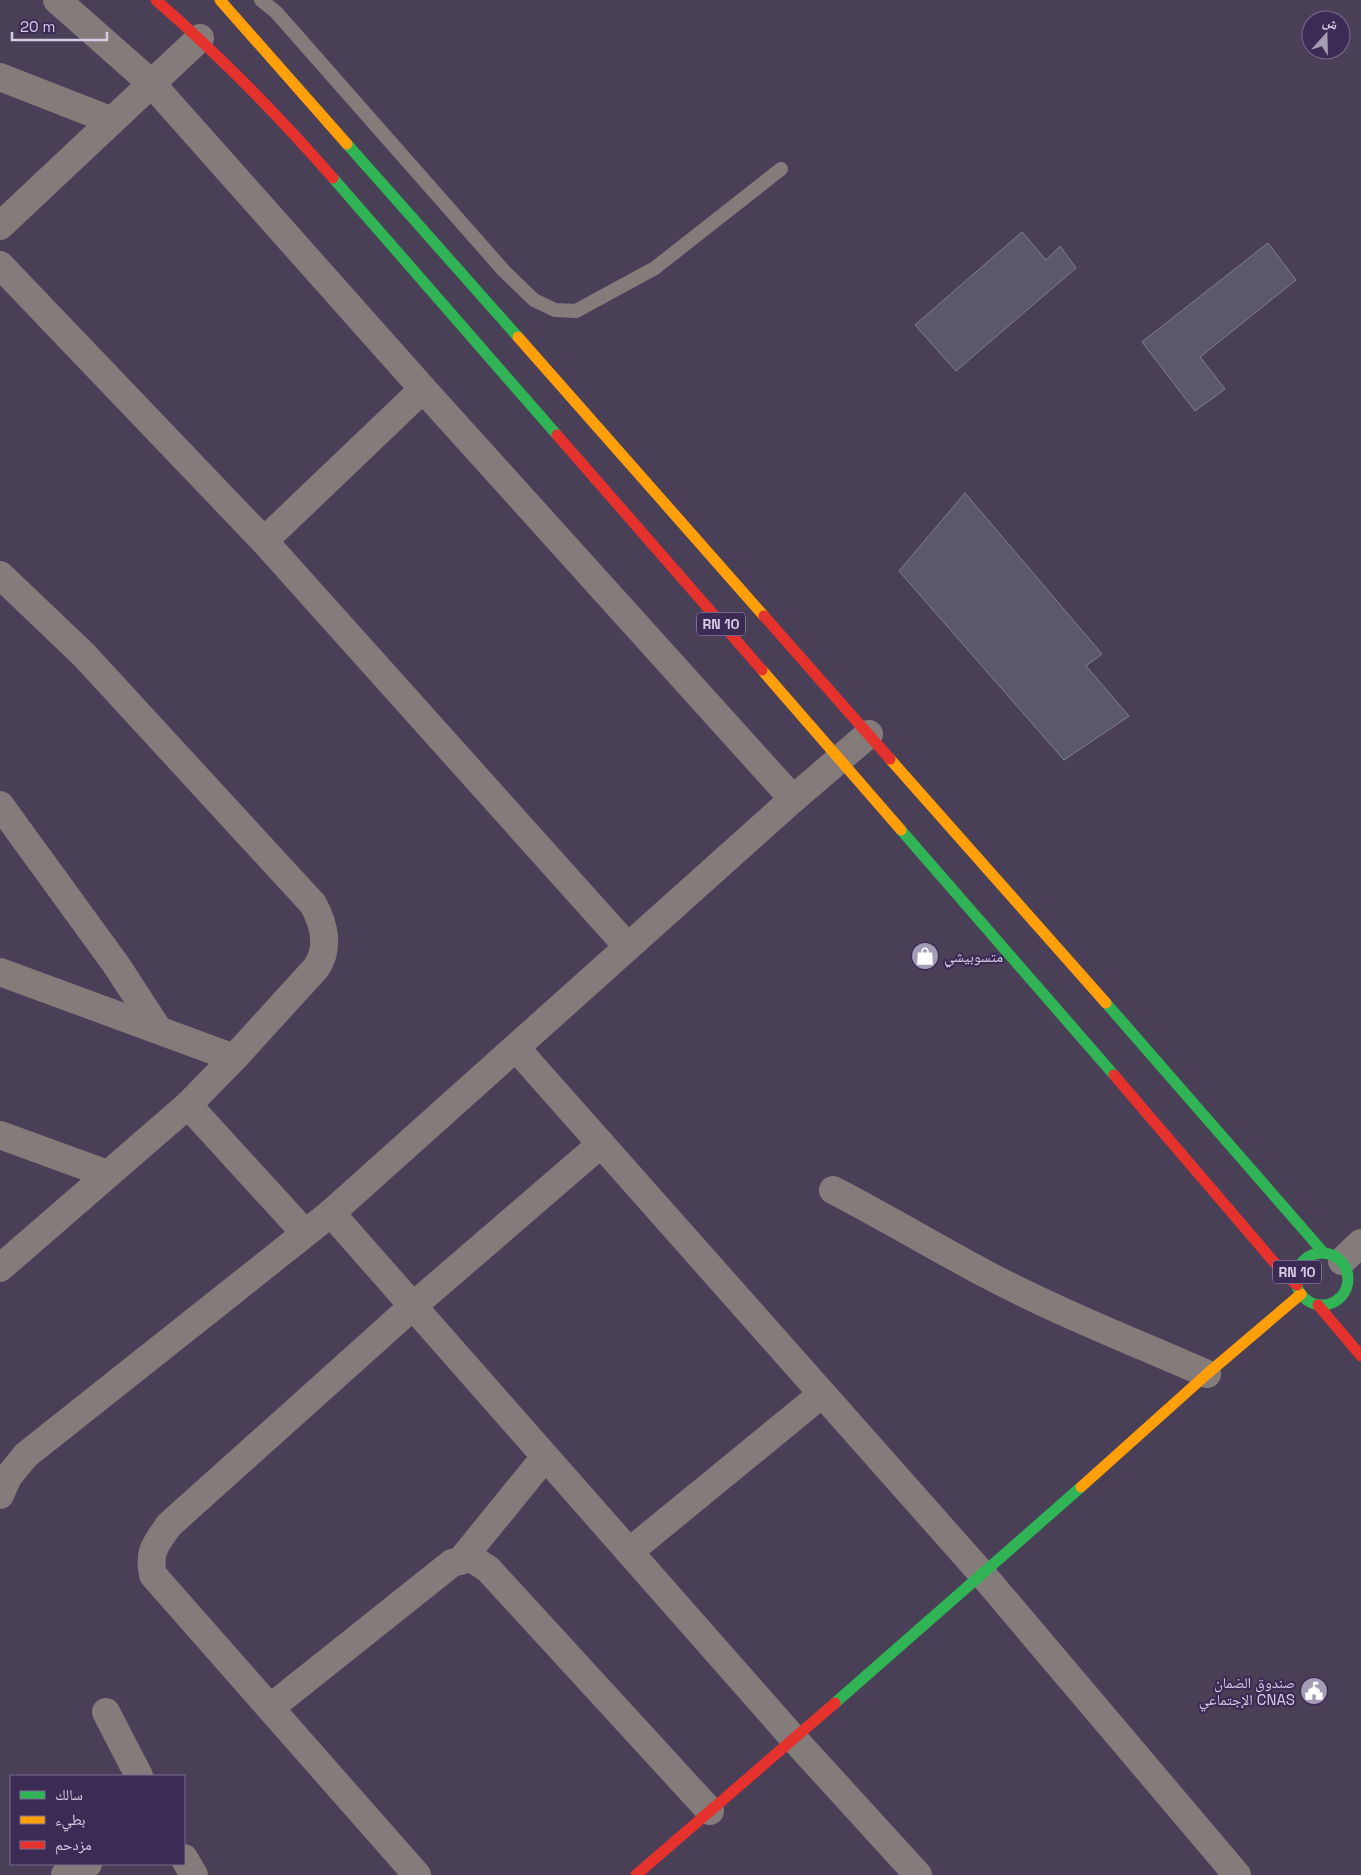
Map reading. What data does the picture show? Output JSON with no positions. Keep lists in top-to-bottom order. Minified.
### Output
{"streets":{"main road":["RN 10"]},"places":{"shop":["متسوبيشي"],"public building":["صندوق الضمان الإجتماعي CNAS"]},"legend":["سالك","بطيء","مزدحم"],"scale_bar":"20 m","north":"top"}
